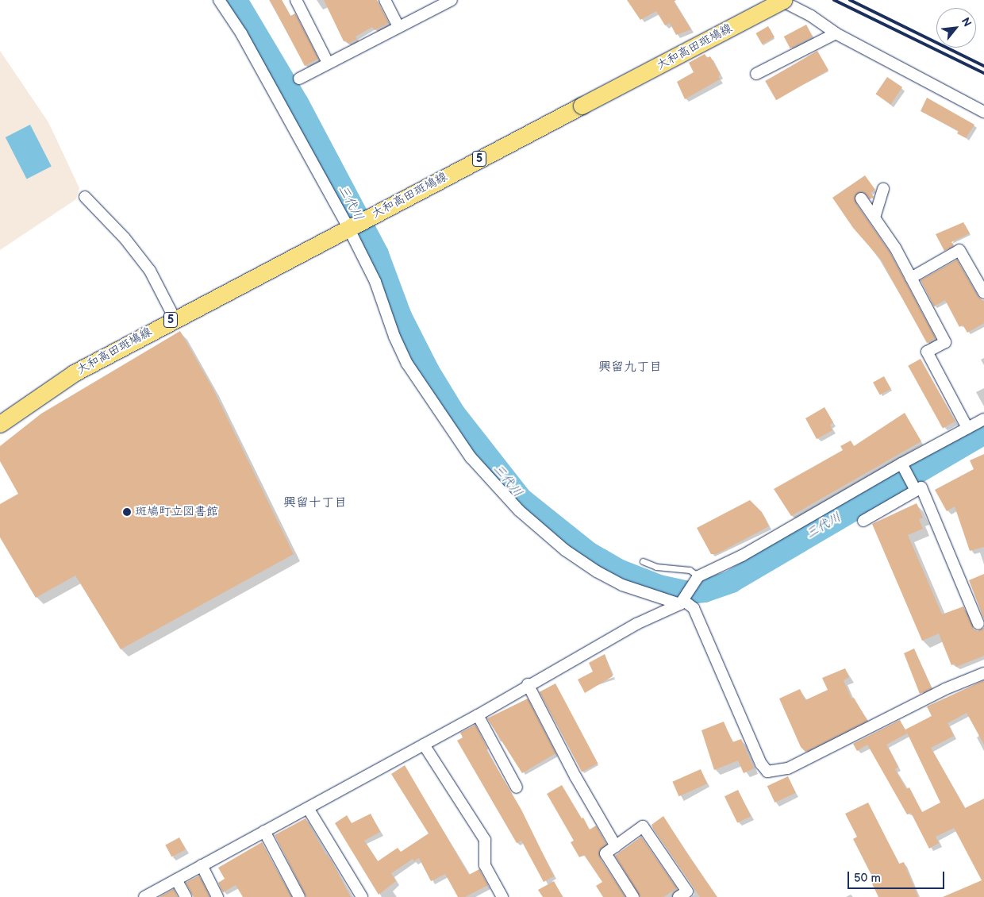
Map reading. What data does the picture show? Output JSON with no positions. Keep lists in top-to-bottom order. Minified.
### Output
{"streets":{"main road":["大和高田斑鳩線","5"]},"districts":["興留九丁目","興留十丁目"],"water":["三代川"],"places":["斑鳩町立図書館"],"scale_bar":"50 m","north":"top right"}
